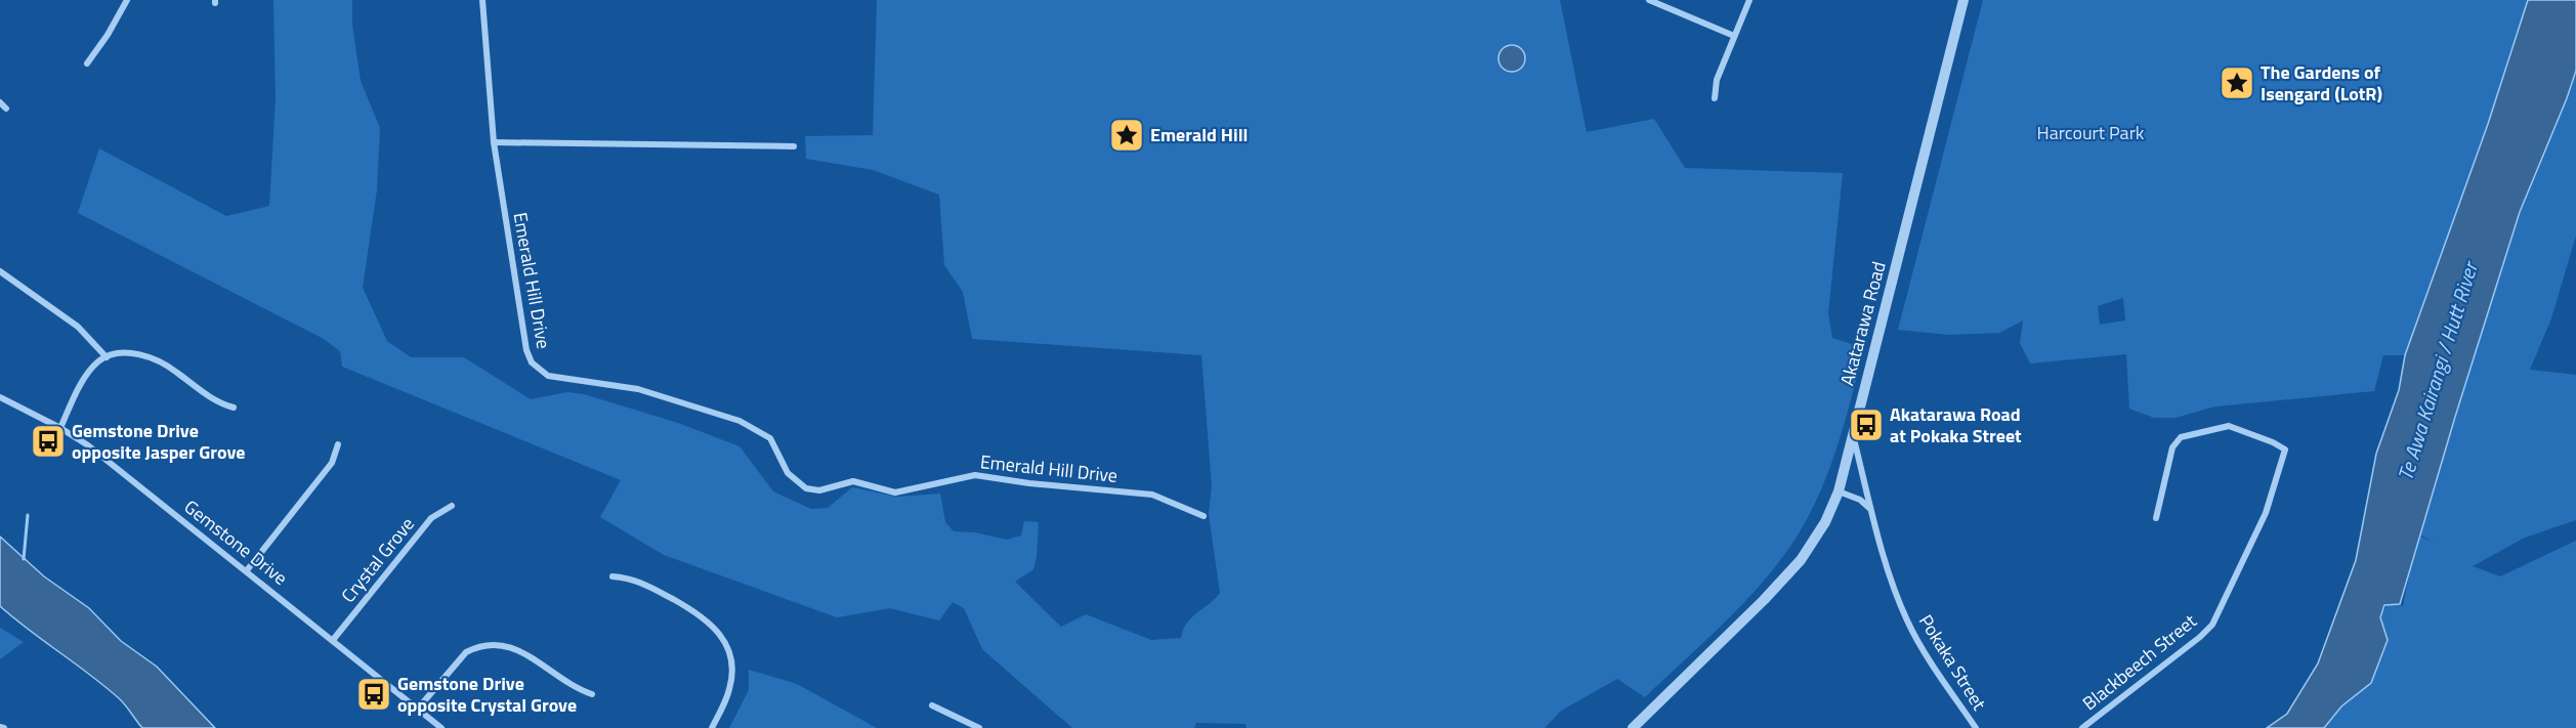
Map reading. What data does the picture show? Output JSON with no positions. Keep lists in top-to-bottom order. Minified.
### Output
{"streets":{"street":["Emerald Hill Drive","Akatarawa Road","Gemstone Drive","Crystal Grove","Pokaka Street","Blackbeech Street"]},"crossings":[["Akatarawa Road","Pokaka Street"],["Gemstone Drive","Crystal Grove"]],"water":["Te Awa Kairangi / Hutt River"],"parks":["Harcourt Park"],"places":{"place":["The Gardens of Isengard (LotR)","Emerald Hill"],"bus stop":["Akatarawa Road at Pokaka Street","Gemstone Drive opposite Jasper Grove","Gemstone Drive opposite Crystal Grove"]}}
